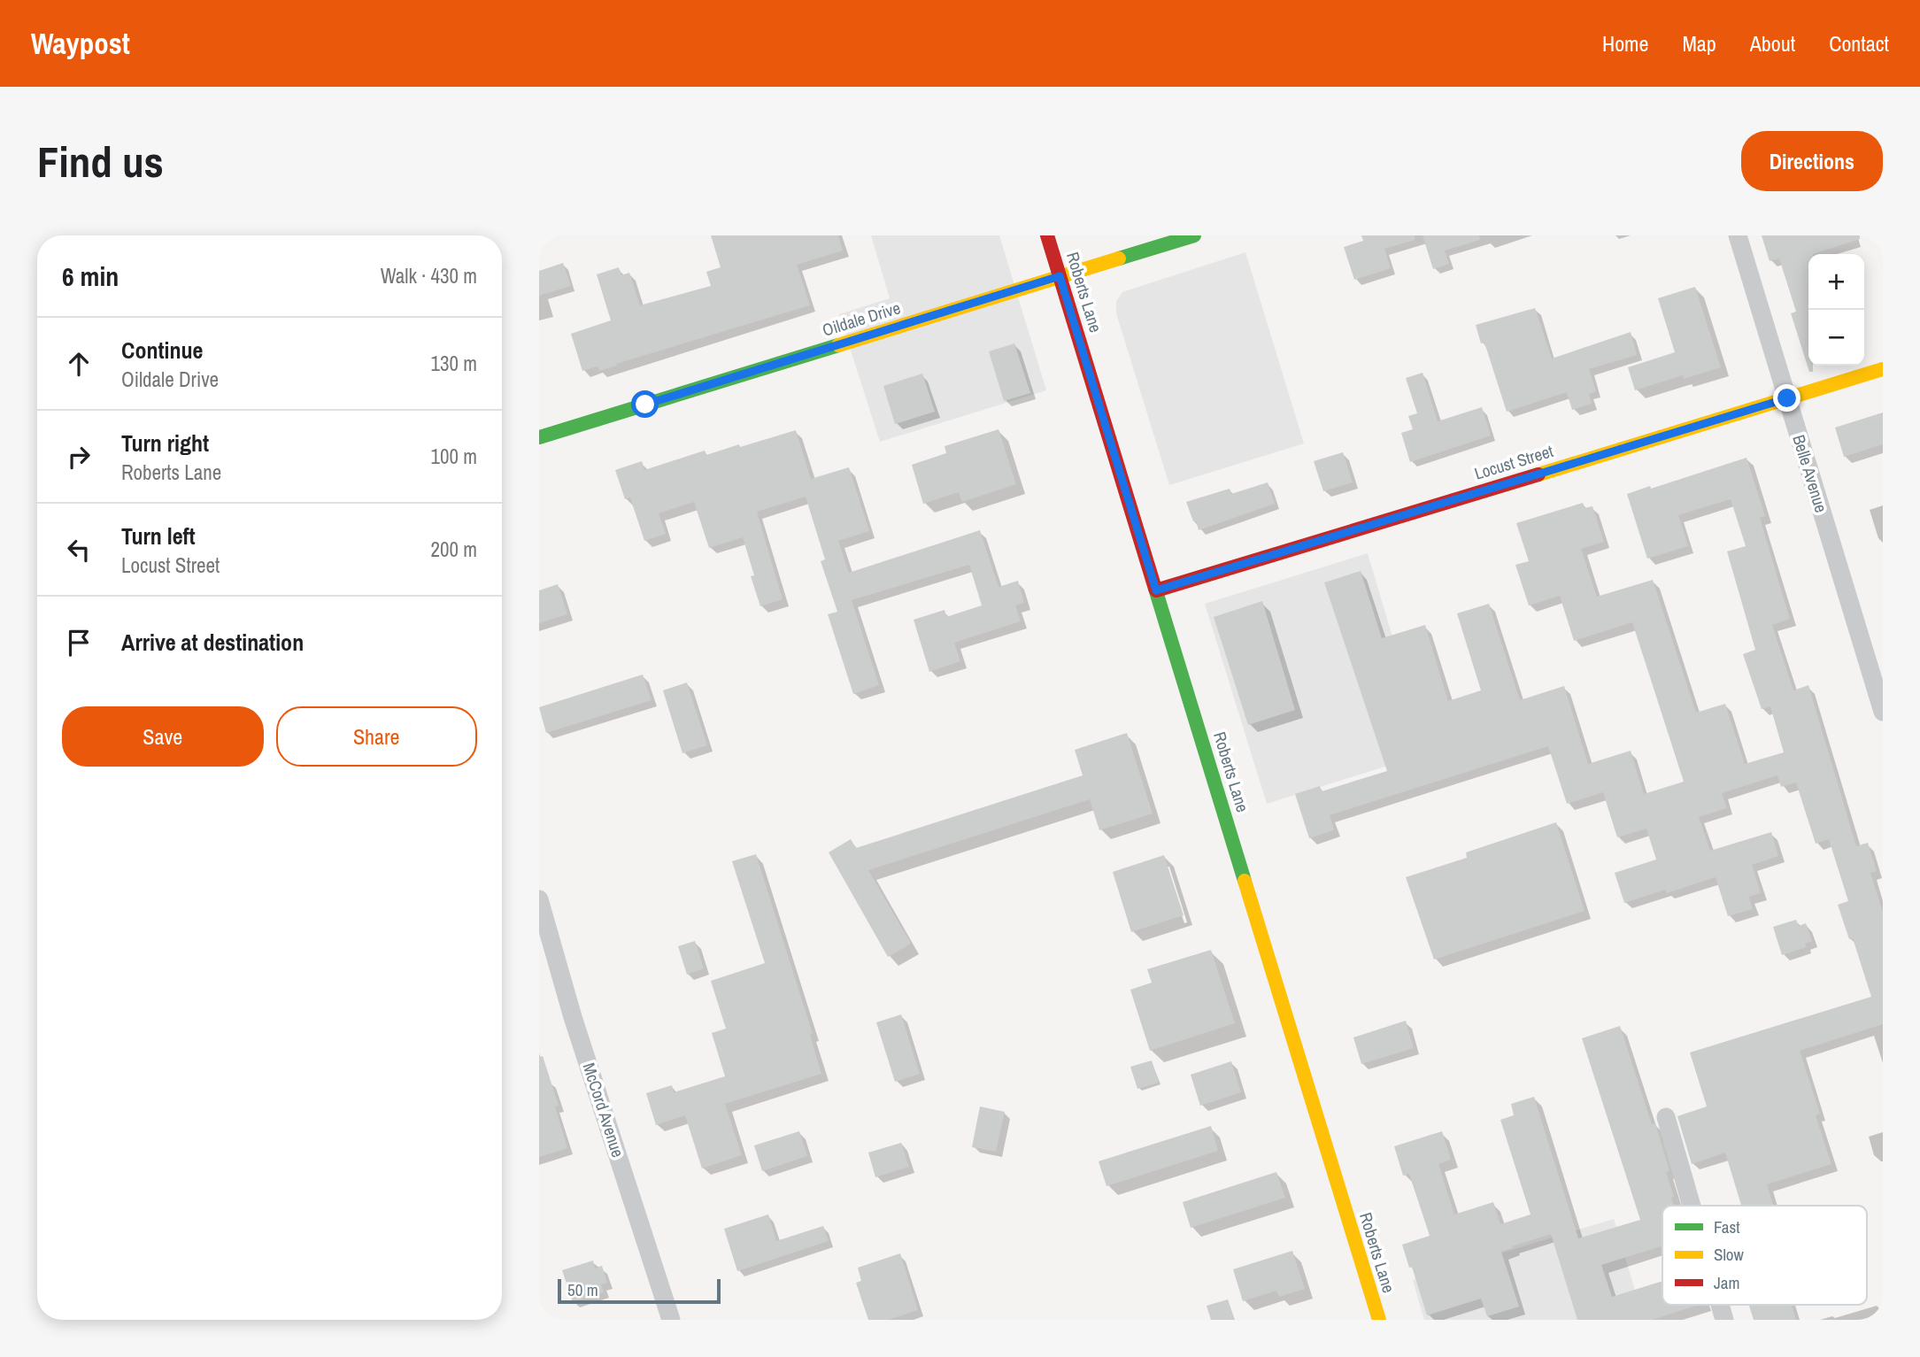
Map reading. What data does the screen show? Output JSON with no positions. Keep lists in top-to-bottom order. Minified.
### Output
{"streets":{"street":["Roberts Lane","Oildale Drive","Locust Street","Belle Avenue","McCord Avenue"]},"crossings":[["Roberts Lane","Oildale Drive"],["Roberts Lane","Locust Street"],["Locust Street","Belle Avenue"]],"legend":["Fast","Slow","Jam"],"scale_bar":"50 m","page":{"header":"Waypost","nav":["Home","Map","About","Contact"],"buttons":["Directions",["Save","Share"]],"title":"Find us","heading":["6 min","Walk · 430 m"],"map_buttons":["+","−"],"list":[["Continue","Oildale Drive","130 m"],["Turn right","Roberts Lane","100 m"],["Turn left","Locust Street","200 m"],"Arrive at destination"],"scale":"50 m"}}
